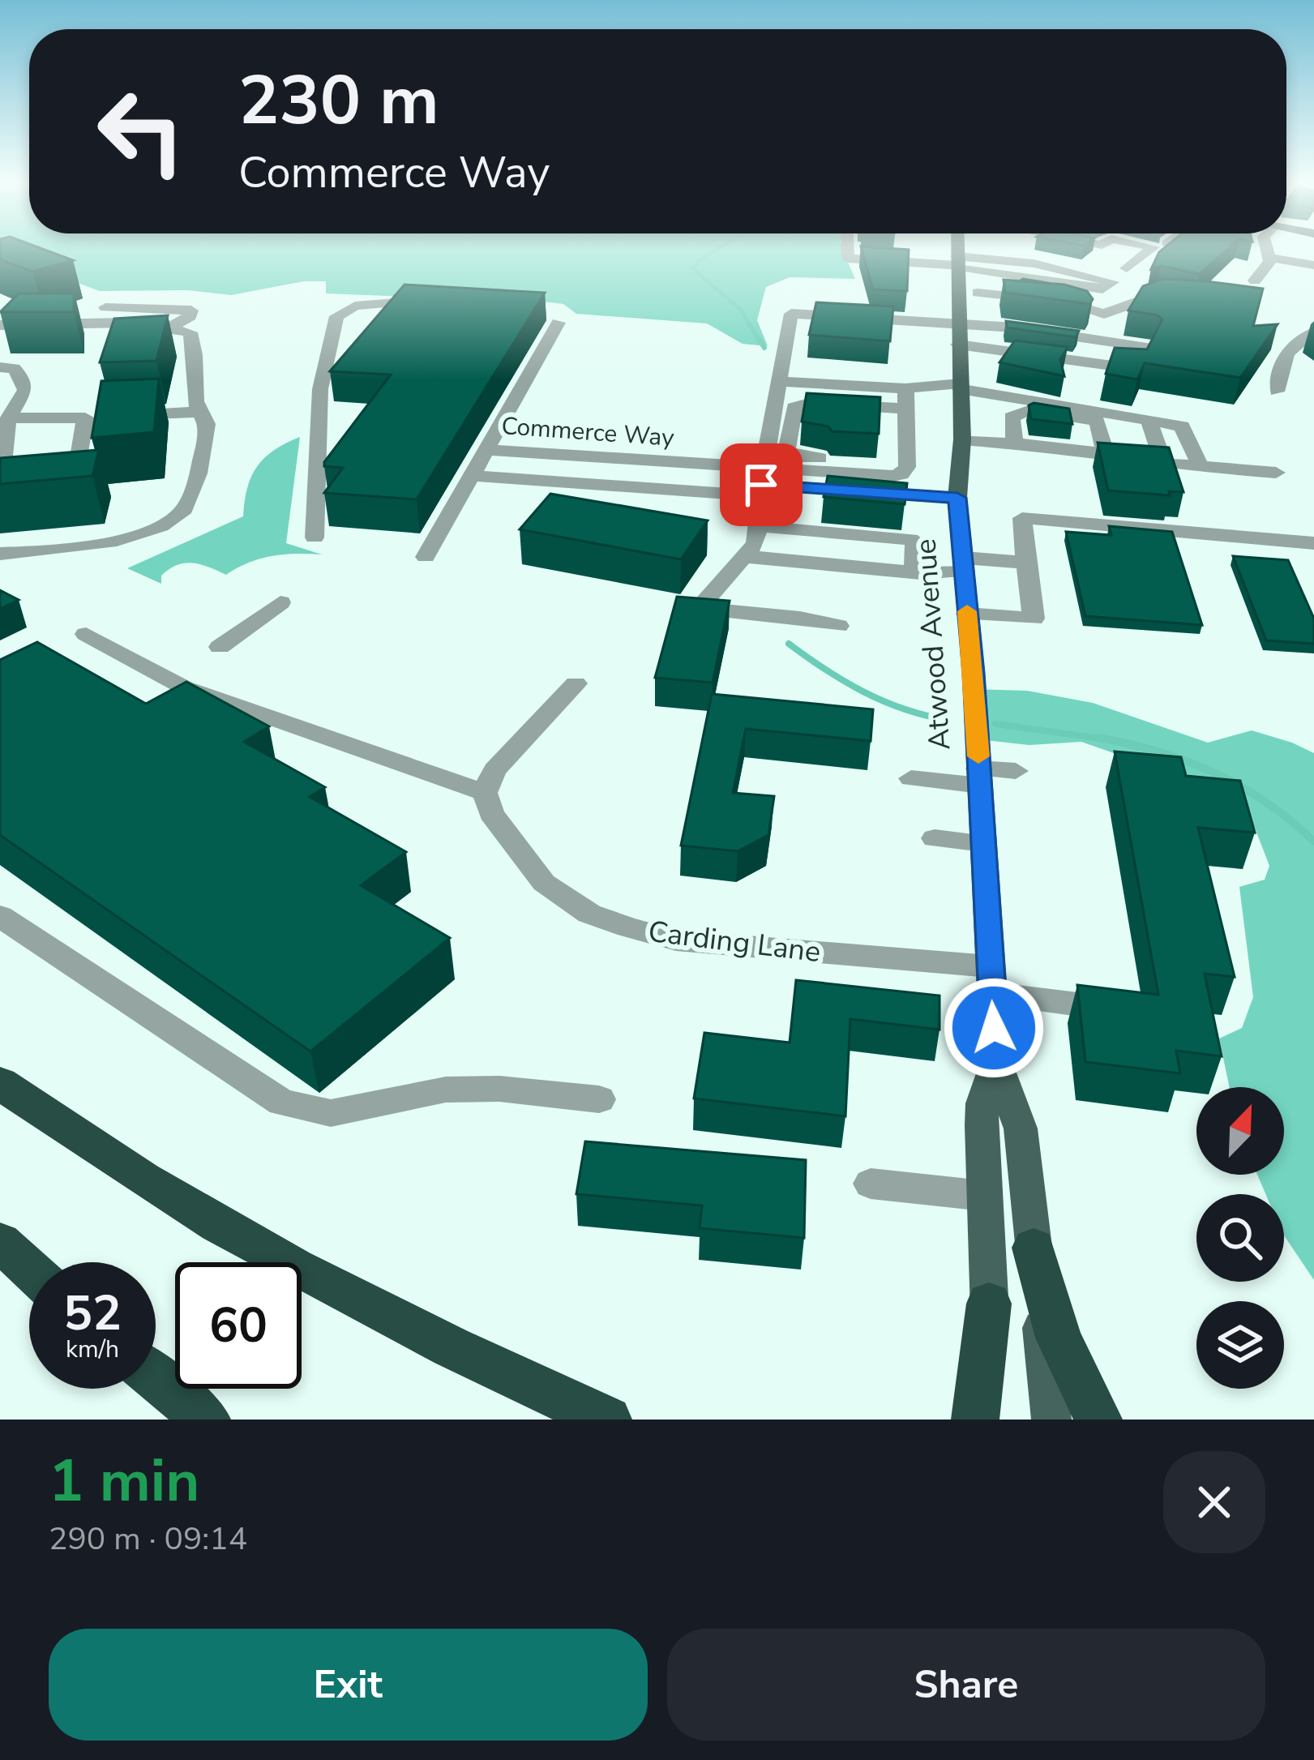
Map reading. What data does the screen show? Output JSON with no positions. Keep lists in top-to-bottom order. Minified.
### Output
{"streets":{"main road":["Atwood Avenue"],"street":["Commerce Way","Carding Lane"]},"crossings":[["Commerce Way","Atwood Avenue"],["Atwood Avenue","Carding Lane"]],"north":"top right","page":{"turn":["230 m","Commerce Way"],"speed":"52 km/h","limit":"60","heading":["1 min","290 m · 09:14"],"buttons":["Exit","Share"]}}
